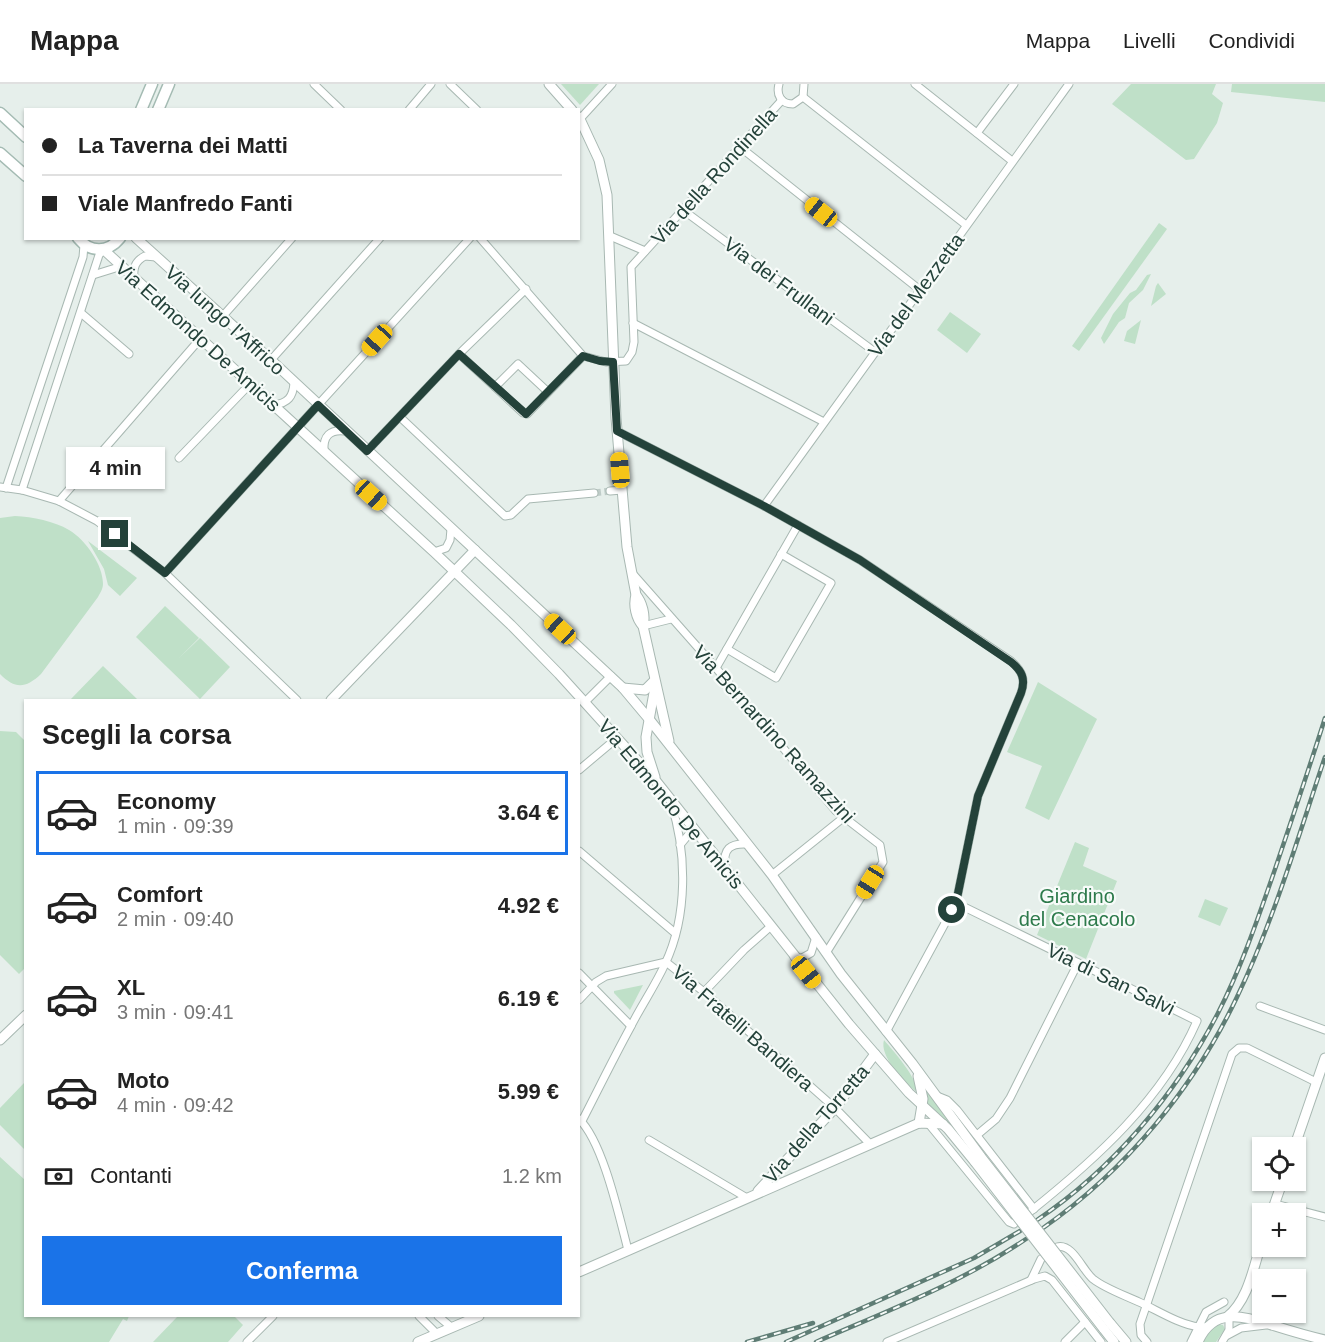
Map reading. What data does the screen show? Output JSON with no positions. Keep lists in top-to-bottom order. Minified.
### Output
{"streets":{"street":["Via della Rondinella","Via dei Frullani","Via del Mezzetta","Via lungo l'Affrico","Via Edmondo De Amicis","Via Bernardino Ramazzini","Via di San Salvi","Via Fratelli Bandiera","Via della Torretta"]},"crossings":[["Via della Rondinella","Via dei Frullani"],["Via dei Frullani","Via del Mezzetta"],["Via lungo l'Affrico","Via Edmondo De Amicis"],["Via lungo l'Affrico","Via Bernardino Ramazzini"],["Via lungo l'Affrico","Via di San Salvi"],["Via Edmondo De Amicis","Via della Torretta"],["Via Fratelli Bandiera","Via della Torretta"]],"parks":["Giardino del Cenacolo"],"page":{"header":"Mappa","nav":["Mappa","Livelli","Condividi"],"banner":["La Taverna dei Matti","Viale Manfredo Fanti"],"bubble":"4 min","heading":"Scegli la corsa","list":[{"name":"Economy","note":"1 min · 09:39","value":"3.64 €"},{"name":"Comfort","note":"2 min · 09:40","value":"4.92 €"},{"name":"XL","note":"3 min · 09:41","value":"6.19 €"},{"name":"Moto","note":"4 min · 09:42","value":"5.99 €"}],"map_buttons":["+","−"],"pay":["Contanti","1.2 km"],"buttons":"Conferma"}}
